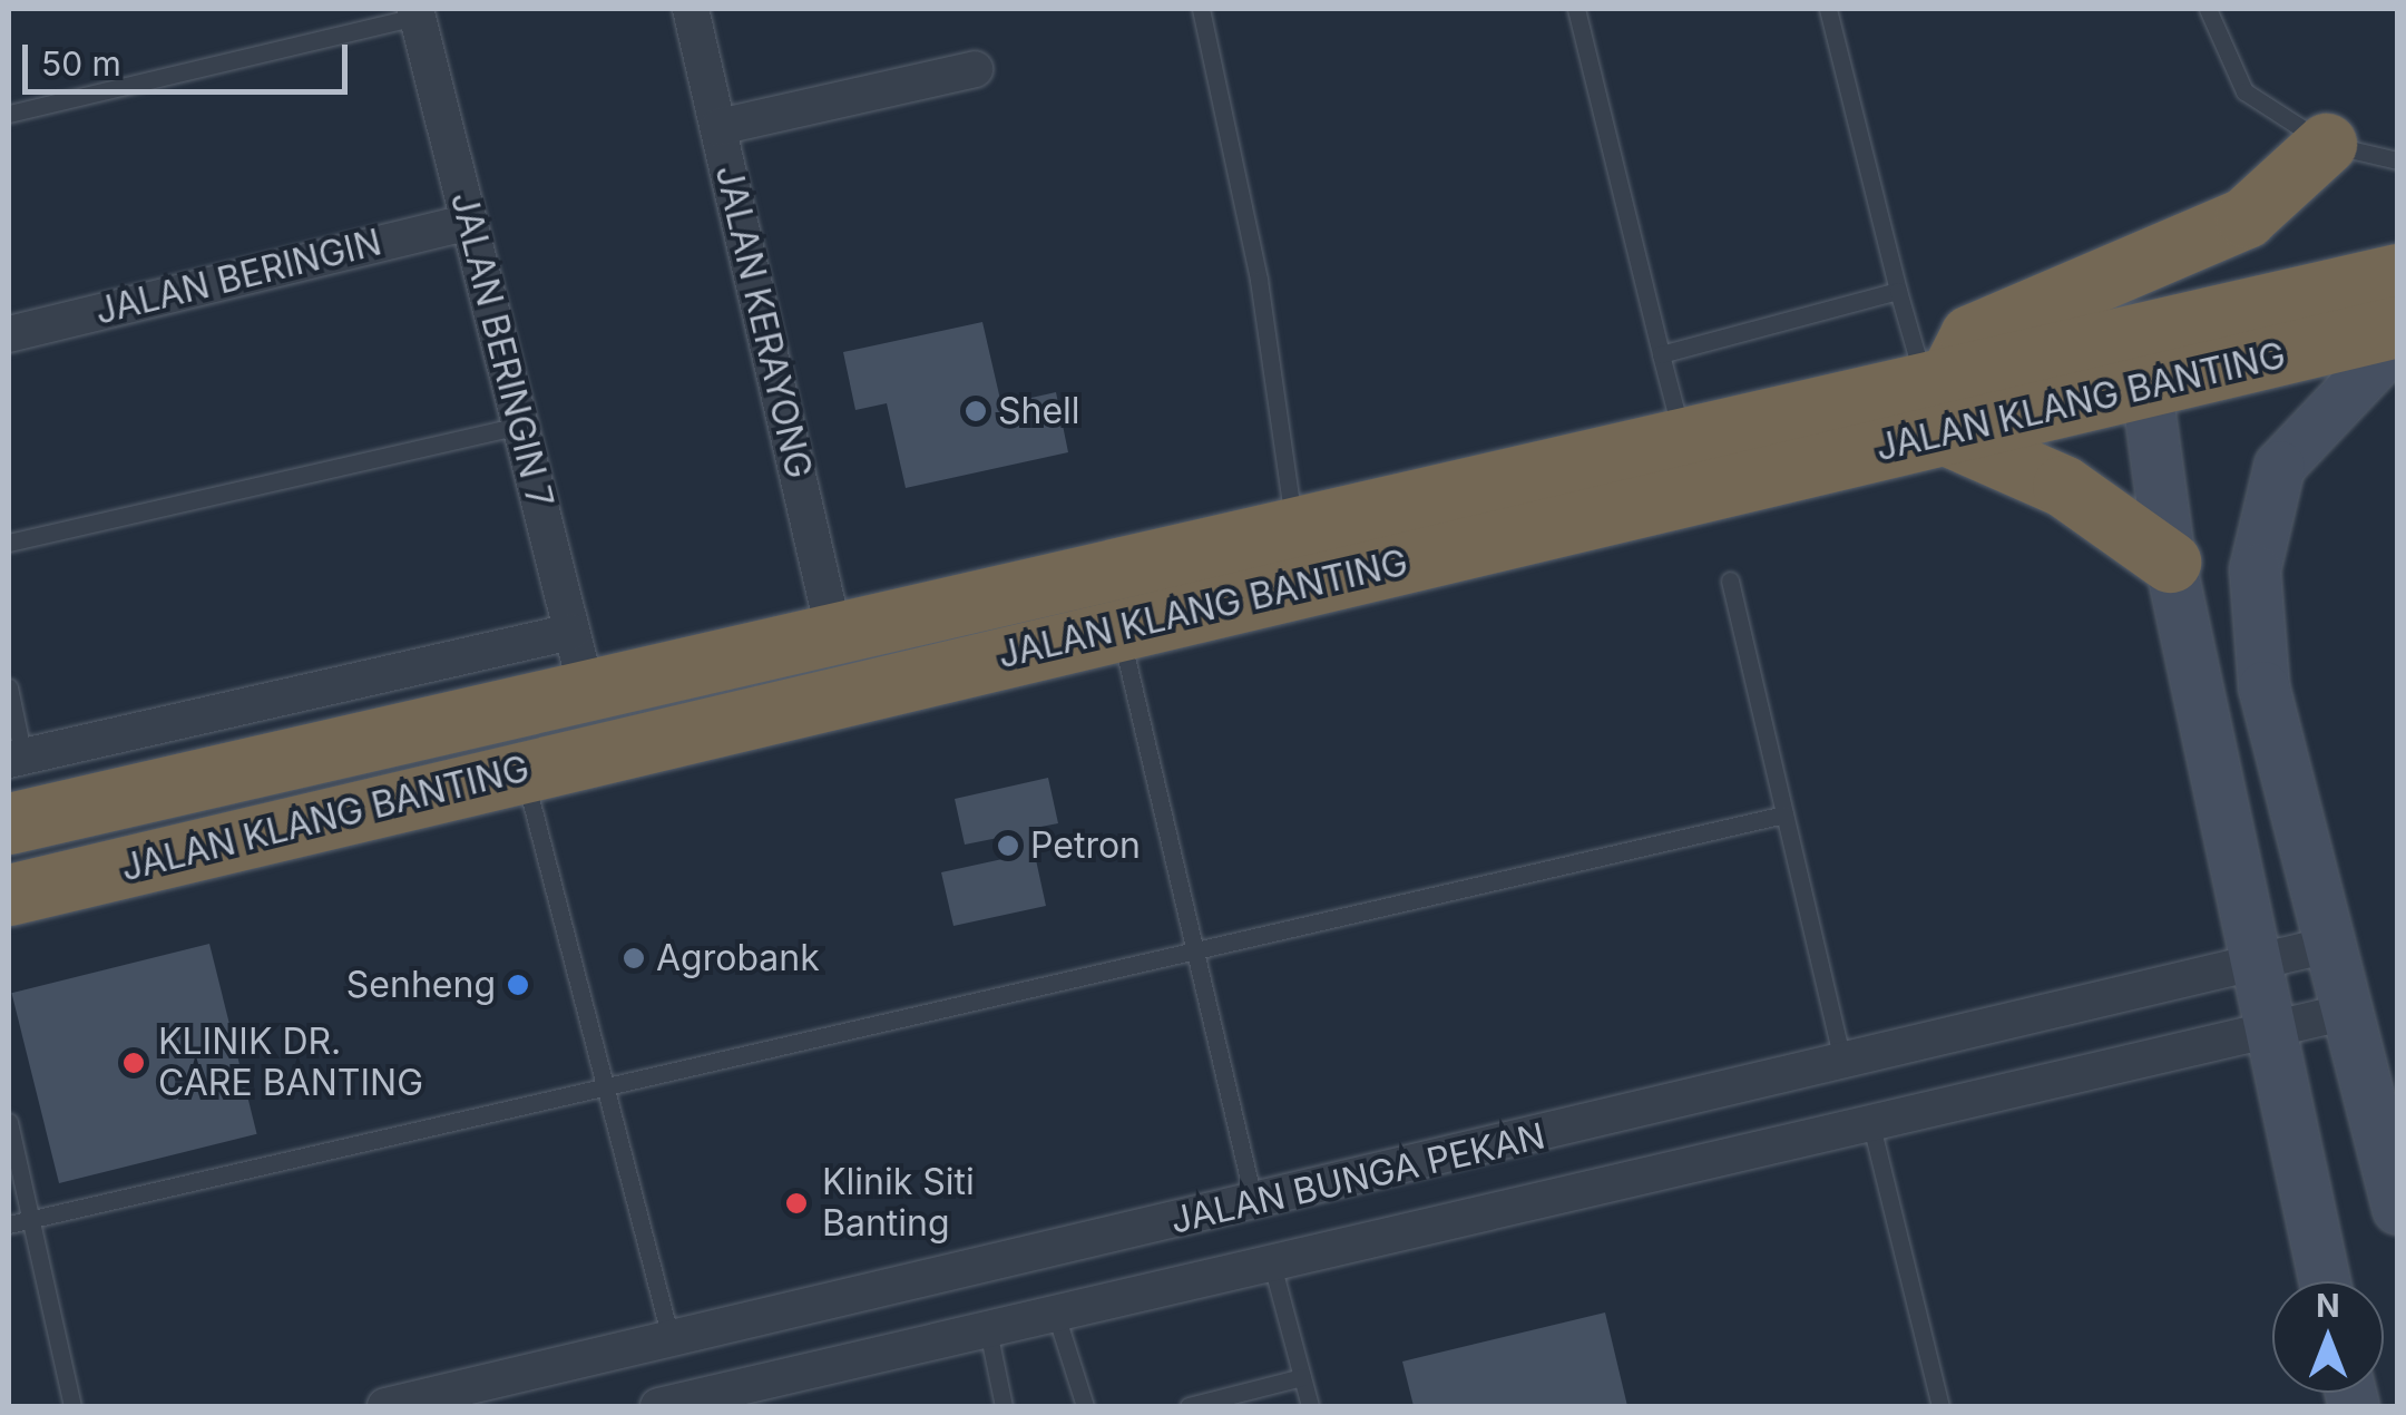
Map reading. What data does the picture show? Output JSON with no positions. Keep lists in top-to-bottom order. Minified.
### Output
{"streets":{"highway":["JALAN KLANG BANTING"],"street":["JALAN BERINGIN","JALAN KERAYONG","JALAN BERINGIN 7","JALAN BUNGA PEKAN"]},"crossings":[["JALAN BERINGIN","JALAN BERINGIN 7"],["JALAN KERAYONG","JALAN KLANG BANTING"],["JALAN BERINGIN 7","JALAN KLANG BANTING"]],"places":["Shell","Petron","Agrobank","Senheng","KLINIK DR. CARE BANTING","Klinik Siti Banting"],"scale_bar":"50 m","north":"top"}
